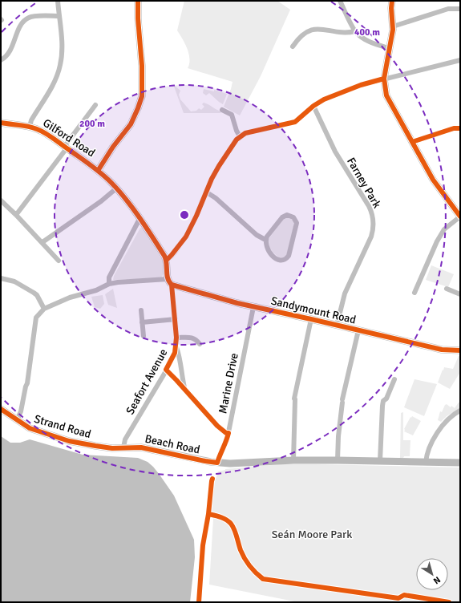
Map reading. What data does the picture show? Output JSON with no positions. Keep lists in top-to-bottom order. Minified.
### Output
{"streets":{"street":["Gilford Road","Farney Park","Sandymount Road","Seafort Avenue","Marine Drive","Strand Road","Beach Road"]},"crossings":[["Farney Park","Sandymount Road"],["Sandymount Road","Seafort Avenue"],["Sandymount Road","Marine Drive"],["Seafort Avenue","Strand Road"],["Seafort Avenue","Beach Road"],["Marine Drive","Beach Road"],["Strand Road","Beach Road"]],"parks":["Seán Moore Park"],"north":"bottom right","rings":["400 m","200 m"]}
